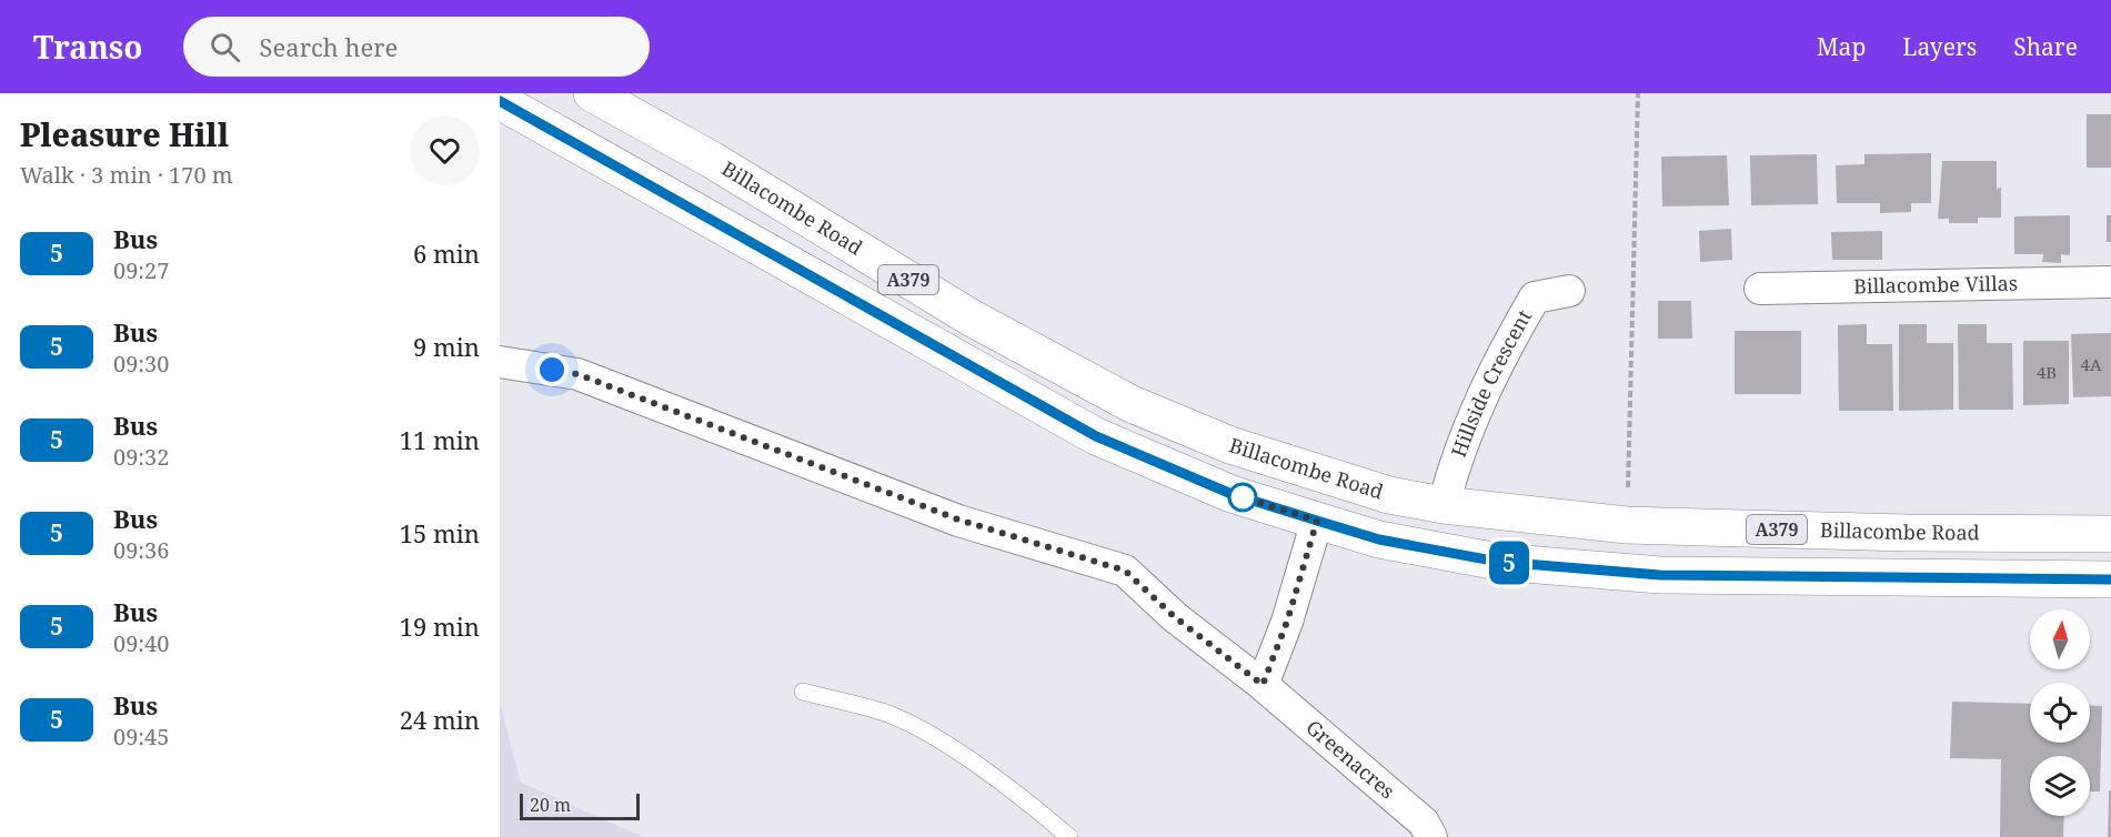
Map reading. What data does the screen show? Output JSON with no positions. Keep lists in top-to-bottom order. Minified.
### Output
{"streets":{"main road":["Billacombe Road","A379"],"street":["Billacombe Villas","Hillside Crescent","Greenacres"]},"crossings":[["Billacombe Road","Hillside Crescent"]],"lines":["bus line 5"],"house_numbers":["4A","4B"],"scale_bar":"20 m","north":"top","page":{"header":"Transo","search":"Search here","nav":["Map","Layers","Share"],"heading":["Pleasure Hill","Walk · 3 min · 170 m"],"on_map":"5","list":[{"mark":"5","name":"Bus","note":"09:27","value":"6 min"},{"mark":"5","name":"Bus","note":"09:30","value":"9 min"},{"mark":"5","name":"Bus","note":"09:32","value":"11 min"},{"mark":"5","name":"Bus","note":"09:36","value":"15 min"},{"mark":"5","name":"Bus","note":"09:40","value":"19 min"},{"mark":"5","name":"Bus","note":"09:45","value":"24 min"}],"scale":"20 m"}}
